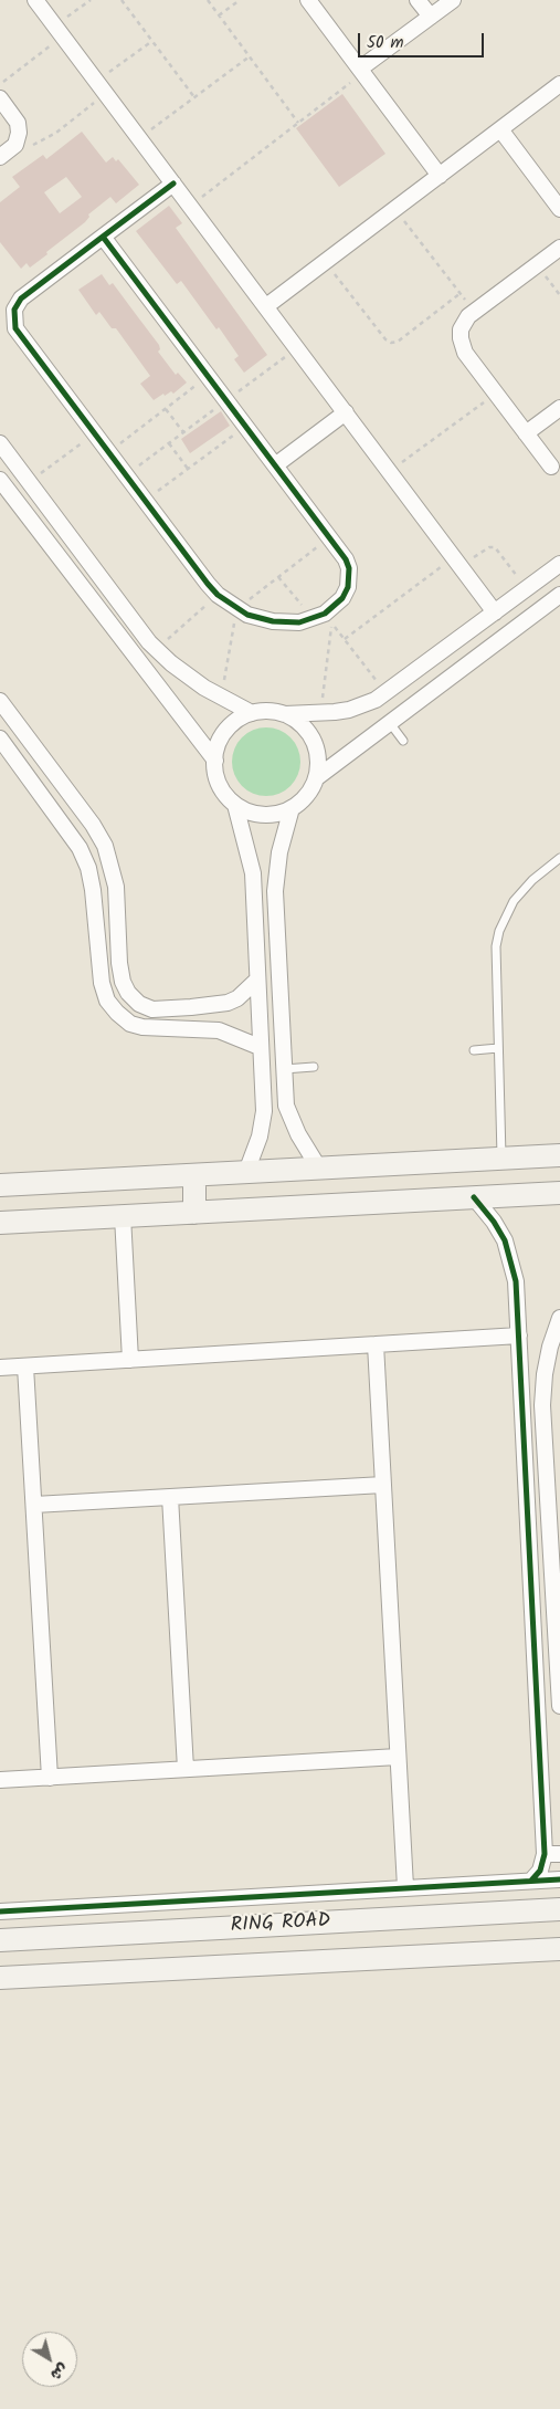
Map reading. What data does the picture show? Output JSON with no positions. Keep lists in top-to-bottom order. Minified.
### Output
{"streets":{"street":["RING ROAD"]},"scale_bar":"50 m","north":"bottom right"}
